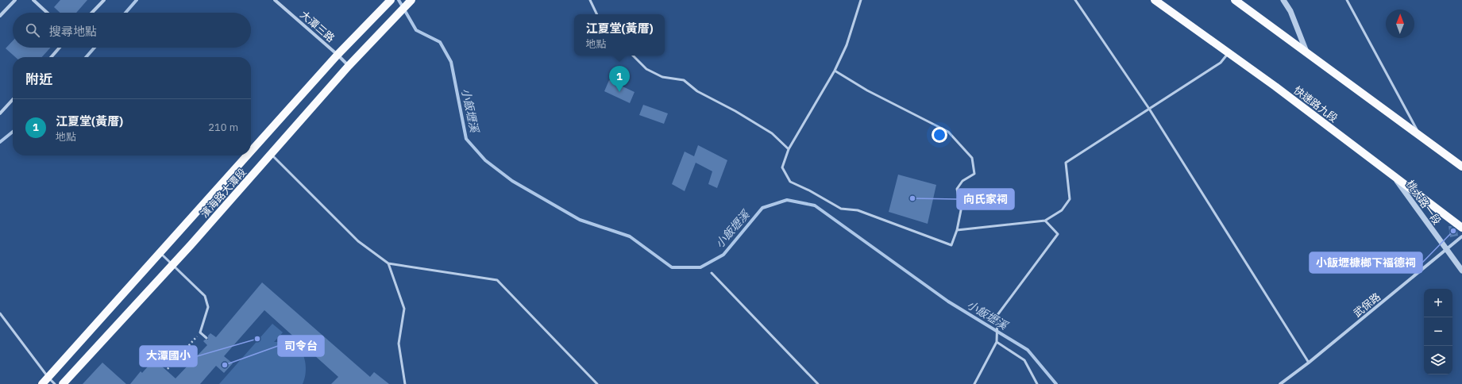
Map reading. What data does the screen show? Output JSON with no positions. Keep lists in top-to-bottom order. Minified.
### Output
{"streets":{"main road":["快速路九段","濱海路大潭段"],"street":["大潭三路","桃大路一段","武保路"]},"crossings":[["大潭三路","濱海路大潭段"],["快速路九段","桃大路一段"],["桃大路一段","武保路"]],"water":["小飯壢溪"],"places":["向氏家祠","小飯壢槺榔下福德祠","大潭國小","司令台"],"north":"top","page":{"search":"搜尋地點","popup":["江夏堂(黃厝)","地點"],"heading":"附近","pins":"1","list":[{"mark":"1","name":"江夏堂(黃厝)","note":"地點","value":"210 m"}],"map_buttons":["+","−"]}}
